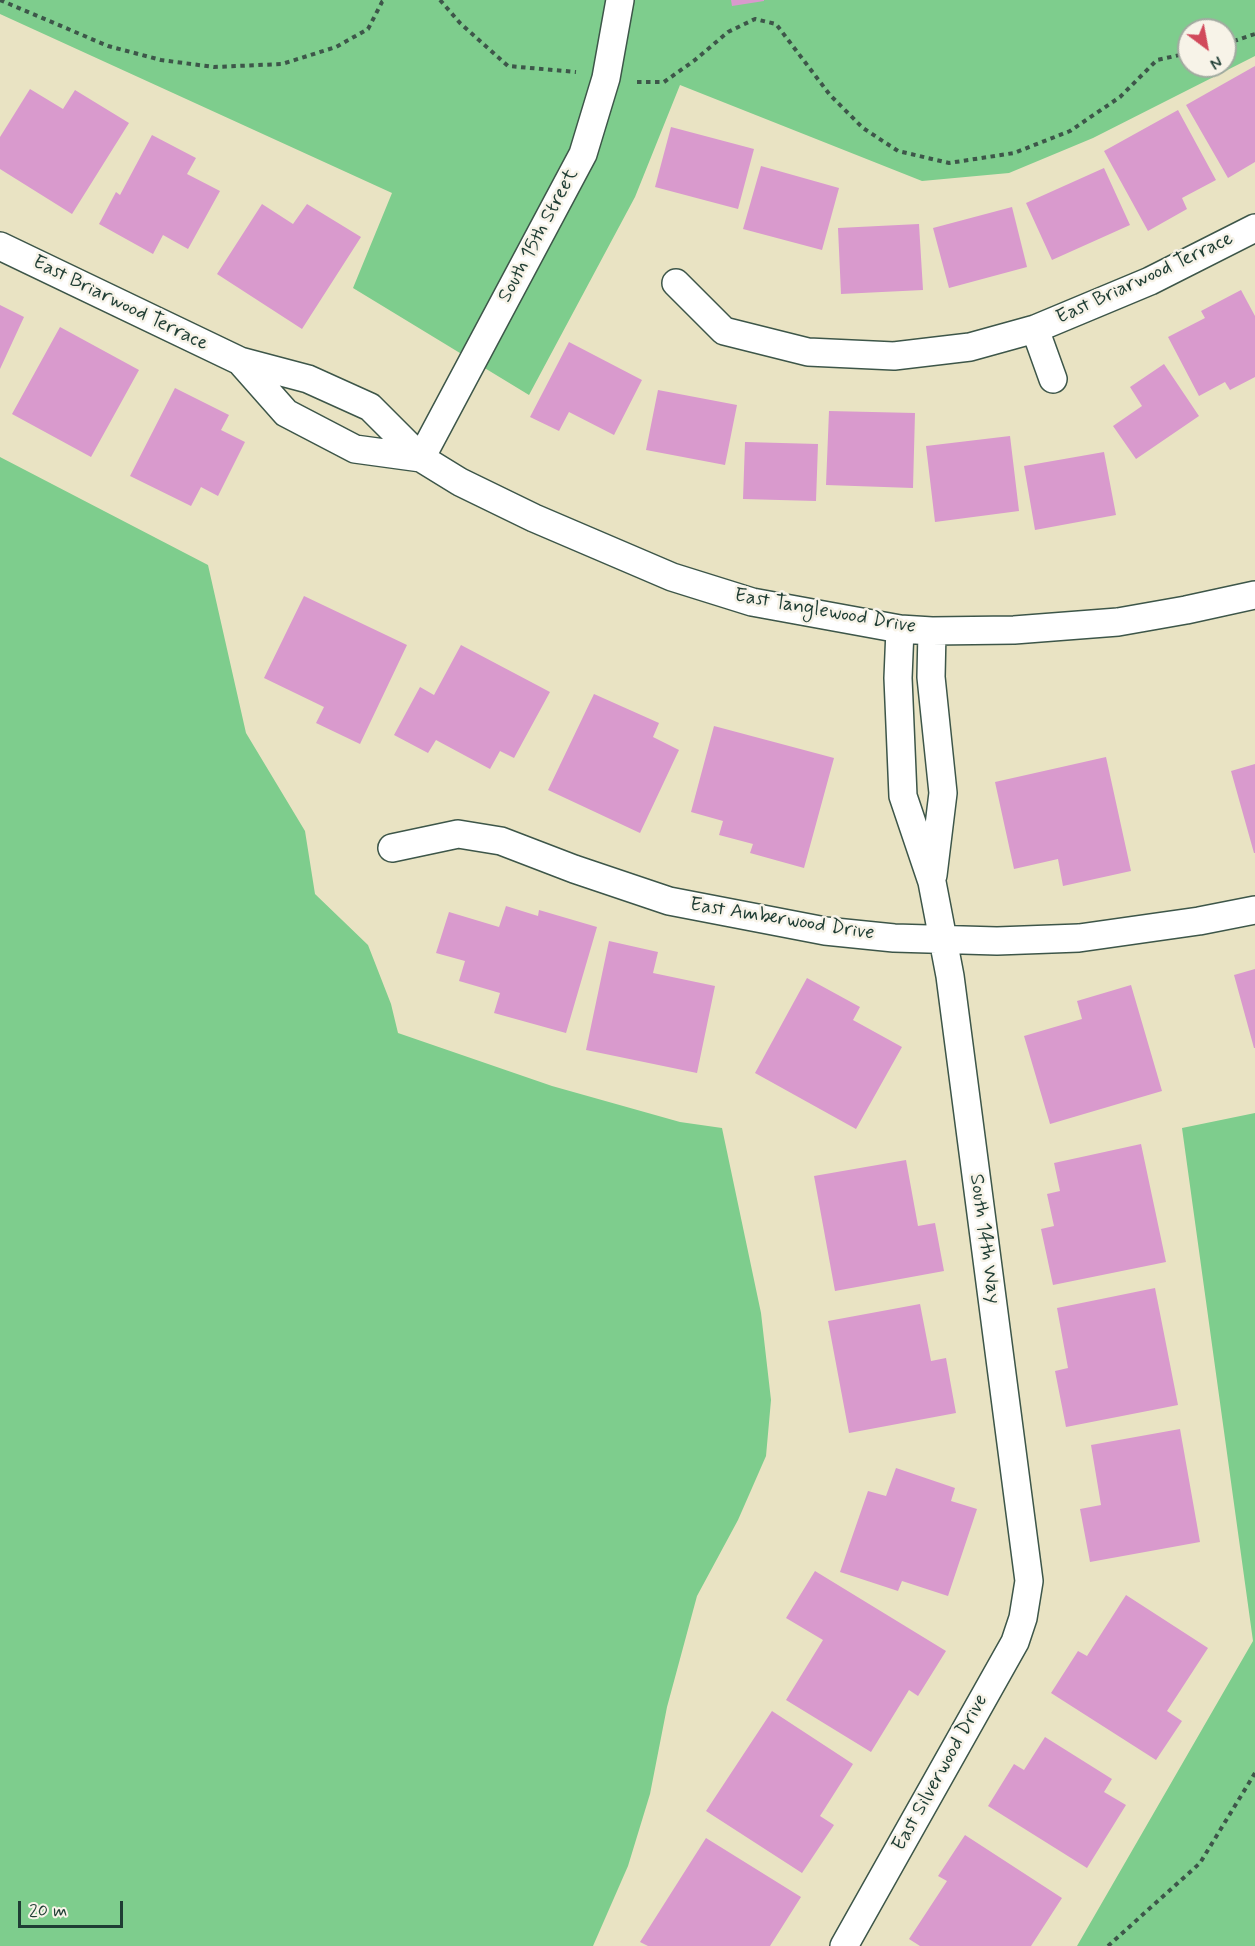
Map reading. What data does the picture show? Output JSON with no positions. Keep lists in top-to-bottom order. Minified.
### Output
{"streets":{"street":["South 15th Street","East Briarwood Terrace","East Tanglewood Drive","East Amberwood Drive","South 14th Way","East Silverwood Drive"]},"crossings":[["South 15th Street","East Briarwood Terrace"],["South 15th Street","East Tanglewood Drive"],["East Briarwood Terrace","East Tanglewood Drive"],["East Tanglewood Drive","South 14th Way"],["East Amberwood Drive","South 14th Way"],["South 14th Way","East Silverwood Drive"]],"scale_bar":"20 m","north":"bottom right"}
